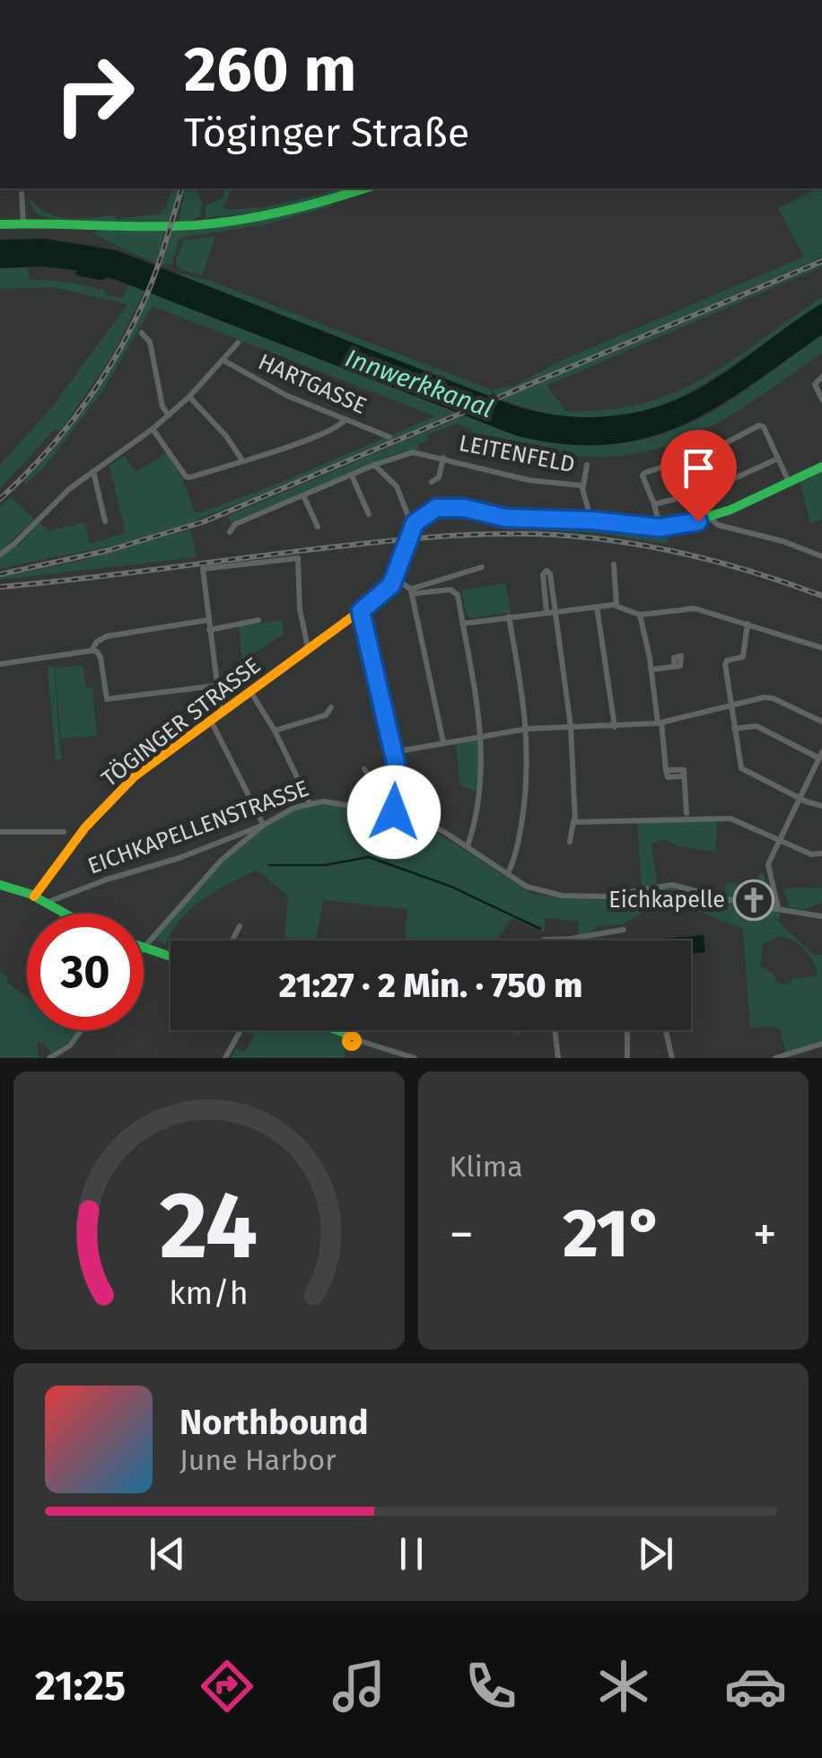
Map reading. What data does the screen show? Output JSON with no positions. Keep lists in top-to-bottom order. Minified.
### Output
{"streets":{"street":["HARTGASSE","LEITENFELD","TÖGINGER STRASSE","EICHKAPELLENSTRASSE"]},"water":["Innwerkkanal"],"places":{"church":["Eichkapelle"]},"page":{"turn":["260 m","Töginger Straße"],"limit":"30","trip":"21:27 · 2 Min. · 750 m","tile":"Klima","heat":["−","21°","+"],"song":["Northbound","June Harbor"],"tabs":"21:25","gauge":["24","km/h"]}}
